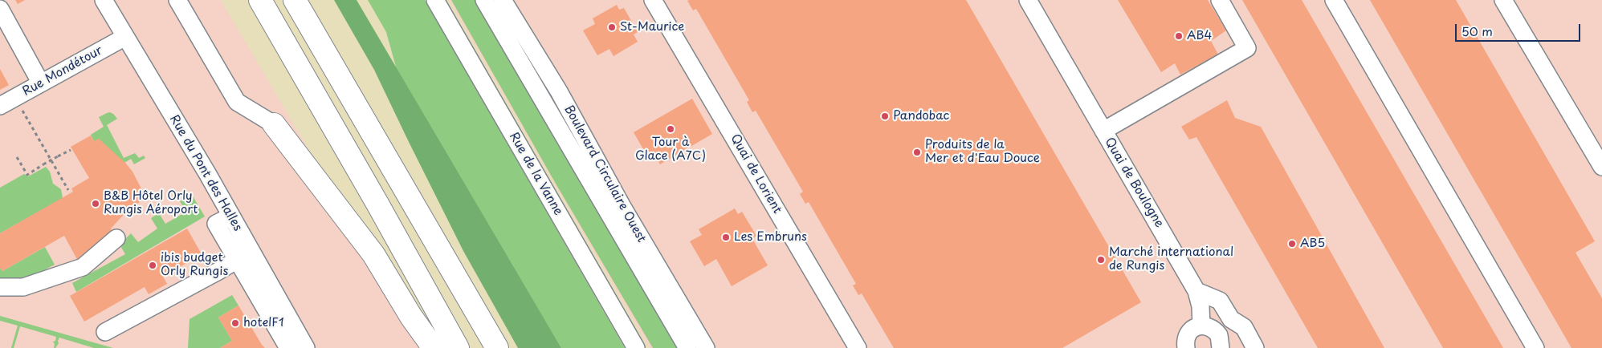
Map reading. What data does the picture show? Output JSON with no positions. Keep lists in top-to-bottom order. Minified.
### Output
{"streets":{"street":["Rue Mondétour","Rue du Pont des Halles","Rue de la Vanne","Boulevard Circulaire Ouest","Quai de Lorient","Quai de Boulogne"]},"crossings":[["Rue Mondétour","Rue du Pont des Halles"]],"places":["St-Maurice","AB4","Pandobac","Tour à Glace (A7C)","Produits de la Mer et d'Eau Douce","B&B Hôtel Orly Rungis Aéroport","Les Embruns","AB5","Marché international de Rungis","ibis budget Orly Rungis","hotelF1"],"scale_bar":"50 m"}
